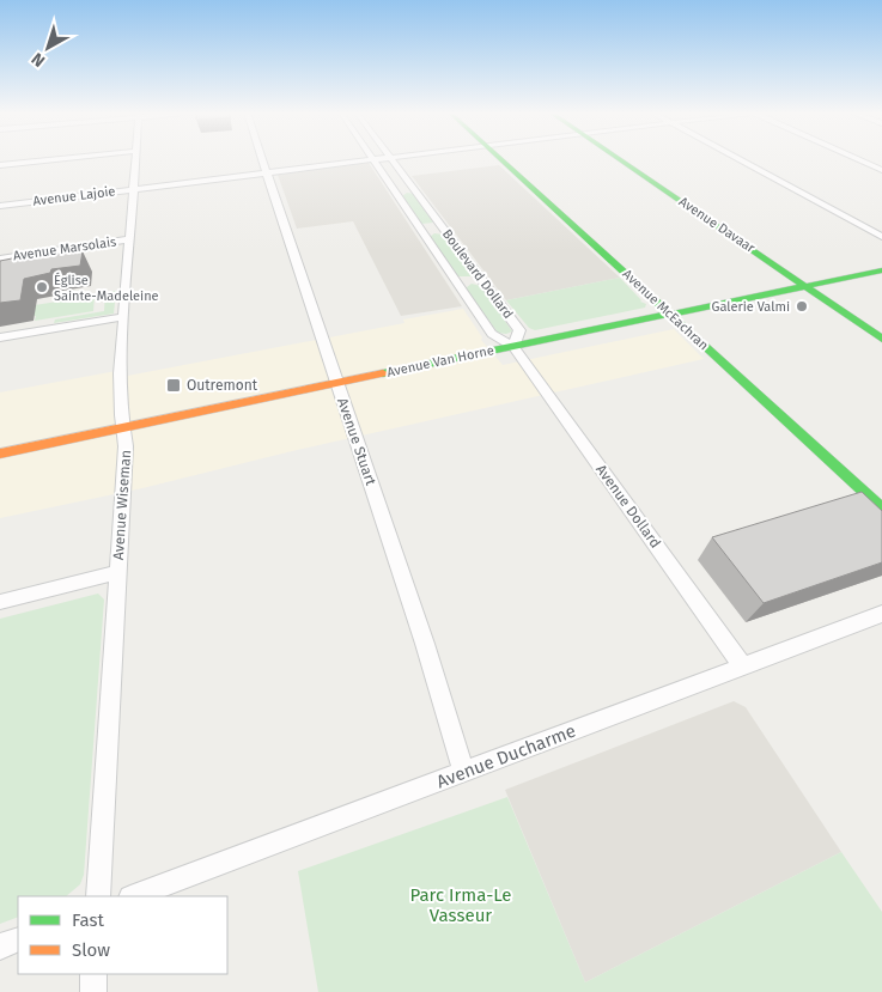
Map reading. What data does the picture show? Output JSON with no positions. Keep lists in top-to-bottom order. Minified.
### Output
{"streets":{"street":["Avenue Lajoie","Avenue Davaar","Avenue Marsolais","Boulevard Dollard","Avenue McEachran","Avenue Van Horne","Avenue Stuart","Avenue Wiseman","Avenue Dollard","Avenue Ducharme"]},"crossings":[["Avenue Lajoie","Boulevard Dollard"],["Avenue Lajoie","Avenue Stuart"],["Avenue Lajoie","Avenue Wiseman"],["Avenue Davaar","Avenue Van Horne"],["Avenue Marsolais","Avenue Wiseman"],["Boulevard Dollard","Avenue Van Horne"],["Boulevard Dollard","Avenue Dollard"],["Avenue McEachran","Avenue Van Horne"],["Avenue Van Horne","Avenue Stuart"],["Avenue Van Horne","Avenue Wiseman"],["Avenue Van Horne","Avenue Dollard"],["Avenue Stuart","Avenue Ducharme"],["Avenue Dollard","Avenue Ducharme"]],"parks":["Parc Irma-Le Vasseur"],"places":{"other":["Église Sainte-Madeleine","Galerie Valmi"],"transit":["Outremont"]},"legend":["Fast","Slow"],"north":"bottom left"}
